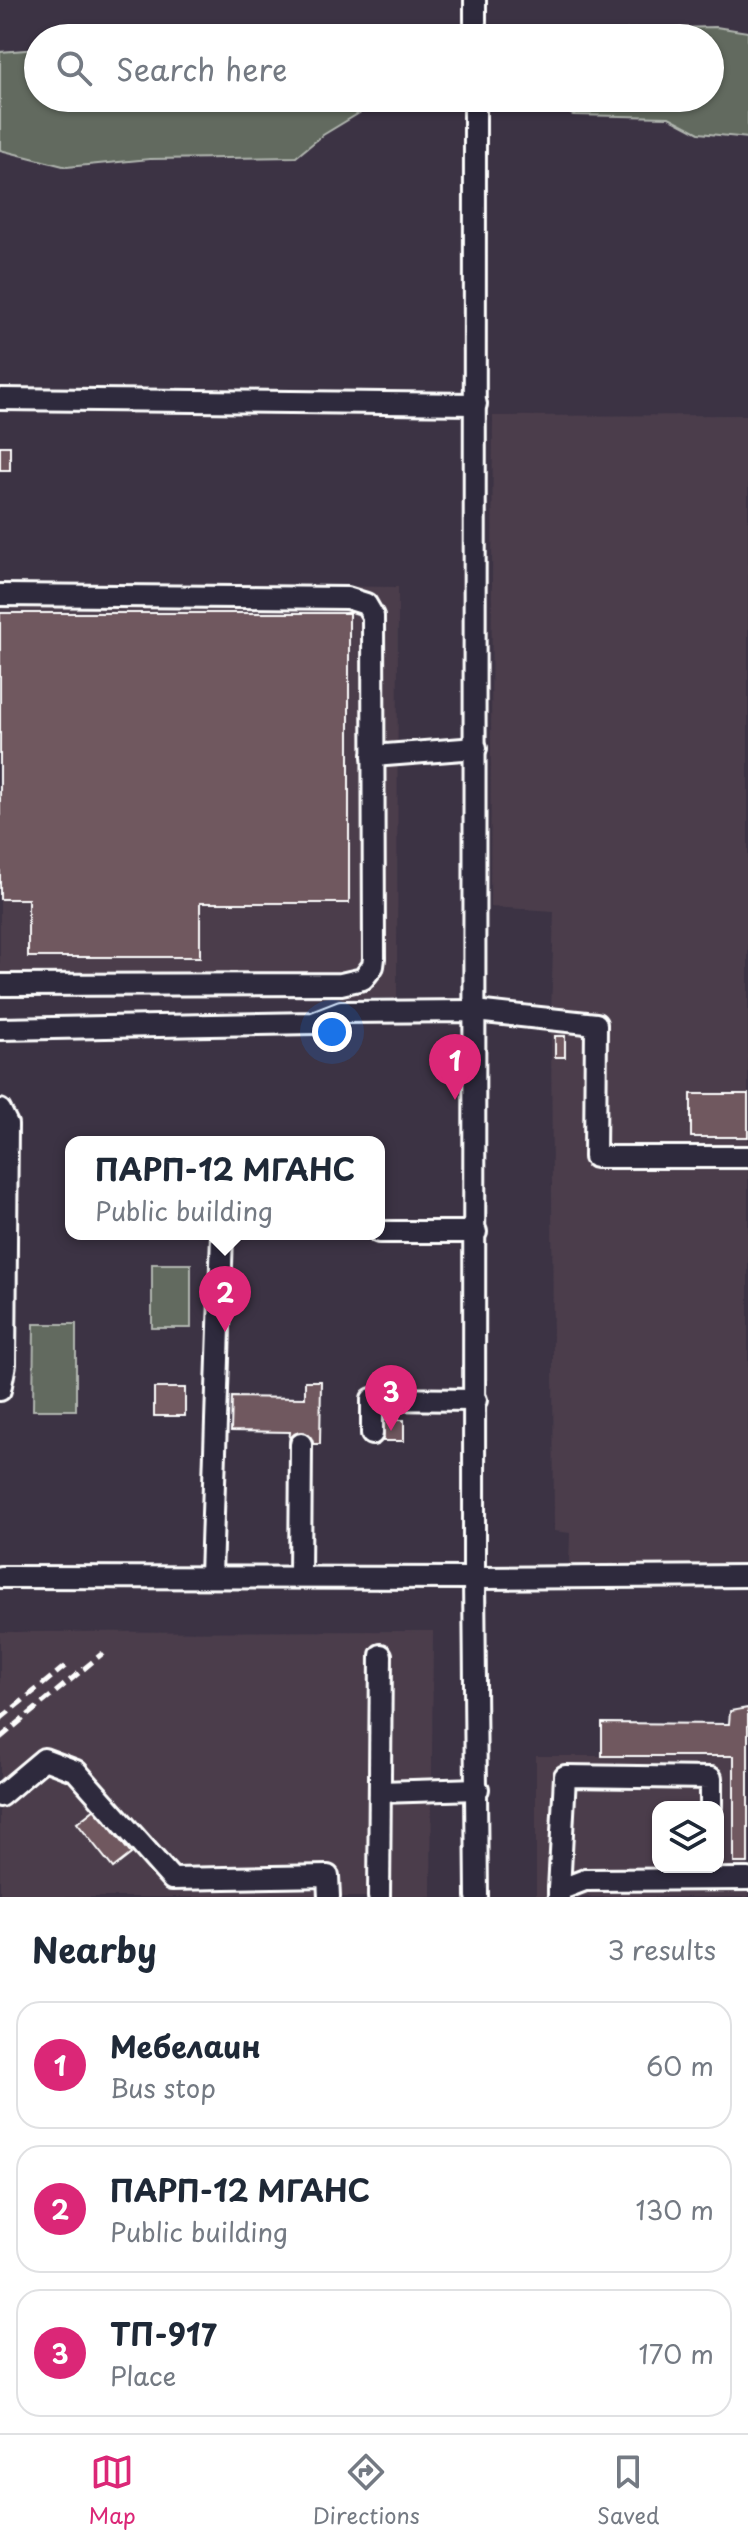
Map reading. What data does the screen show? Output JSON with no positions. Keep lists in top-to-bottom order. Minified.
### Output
{"page":{"search":"Search here","pins":["1","2","3"],"popup":["ПАРП-12 МГАНС","Public building"],"heading":["Nearby","3 results"],"list":[{"mark":"1","name":"Мебелаин","note":"Bus stop","value":"60 m"},{"mark":"2","name":"ПАРП-12 МГАНС","note":"Public building","value":"130 m"},{"mark":"3","name":"ТП-917","note":"Place","value":"170 m"}],"nav":["Map","Directions","Saved"]}}
